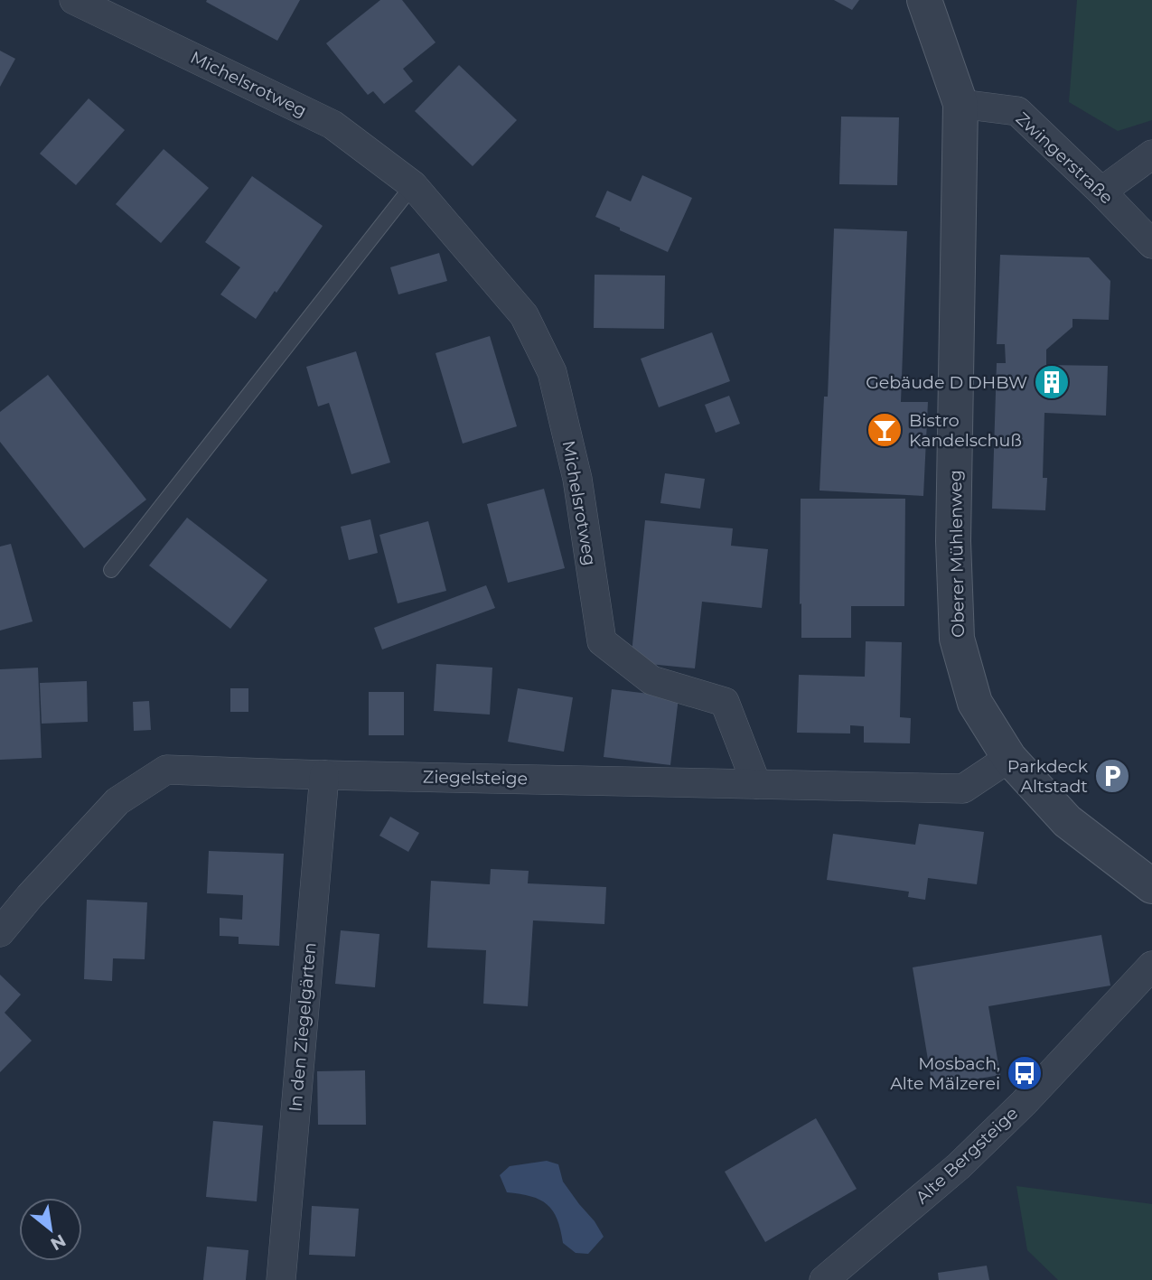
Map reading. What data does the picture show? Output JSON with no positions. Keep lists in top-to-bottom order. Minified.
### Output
{"streets":{"street":["Michelsrotweg","Zwingerstraße","Oberer Mühlenweg","Ziegelsteige","In den Ziegelgärten","Alte Bergsteige"]},"crossings":[["Michelsrotweg","Ziegelsteige"],["Zwingerstraße","Oberer Mühlenweg"],["Oberer Mühlenweg","Ziegelsteige"],["Ziegelsteige","In den Ziegelgärten"]],"places":{"building":["Gebäude D DHBW"],"bar":["Bistro Kandelschuß"],"parking":["Parkdeck Altstadt"],"bus stop":["Mosbach, Alte Mälzerei"]},"north":"bottom right"}
